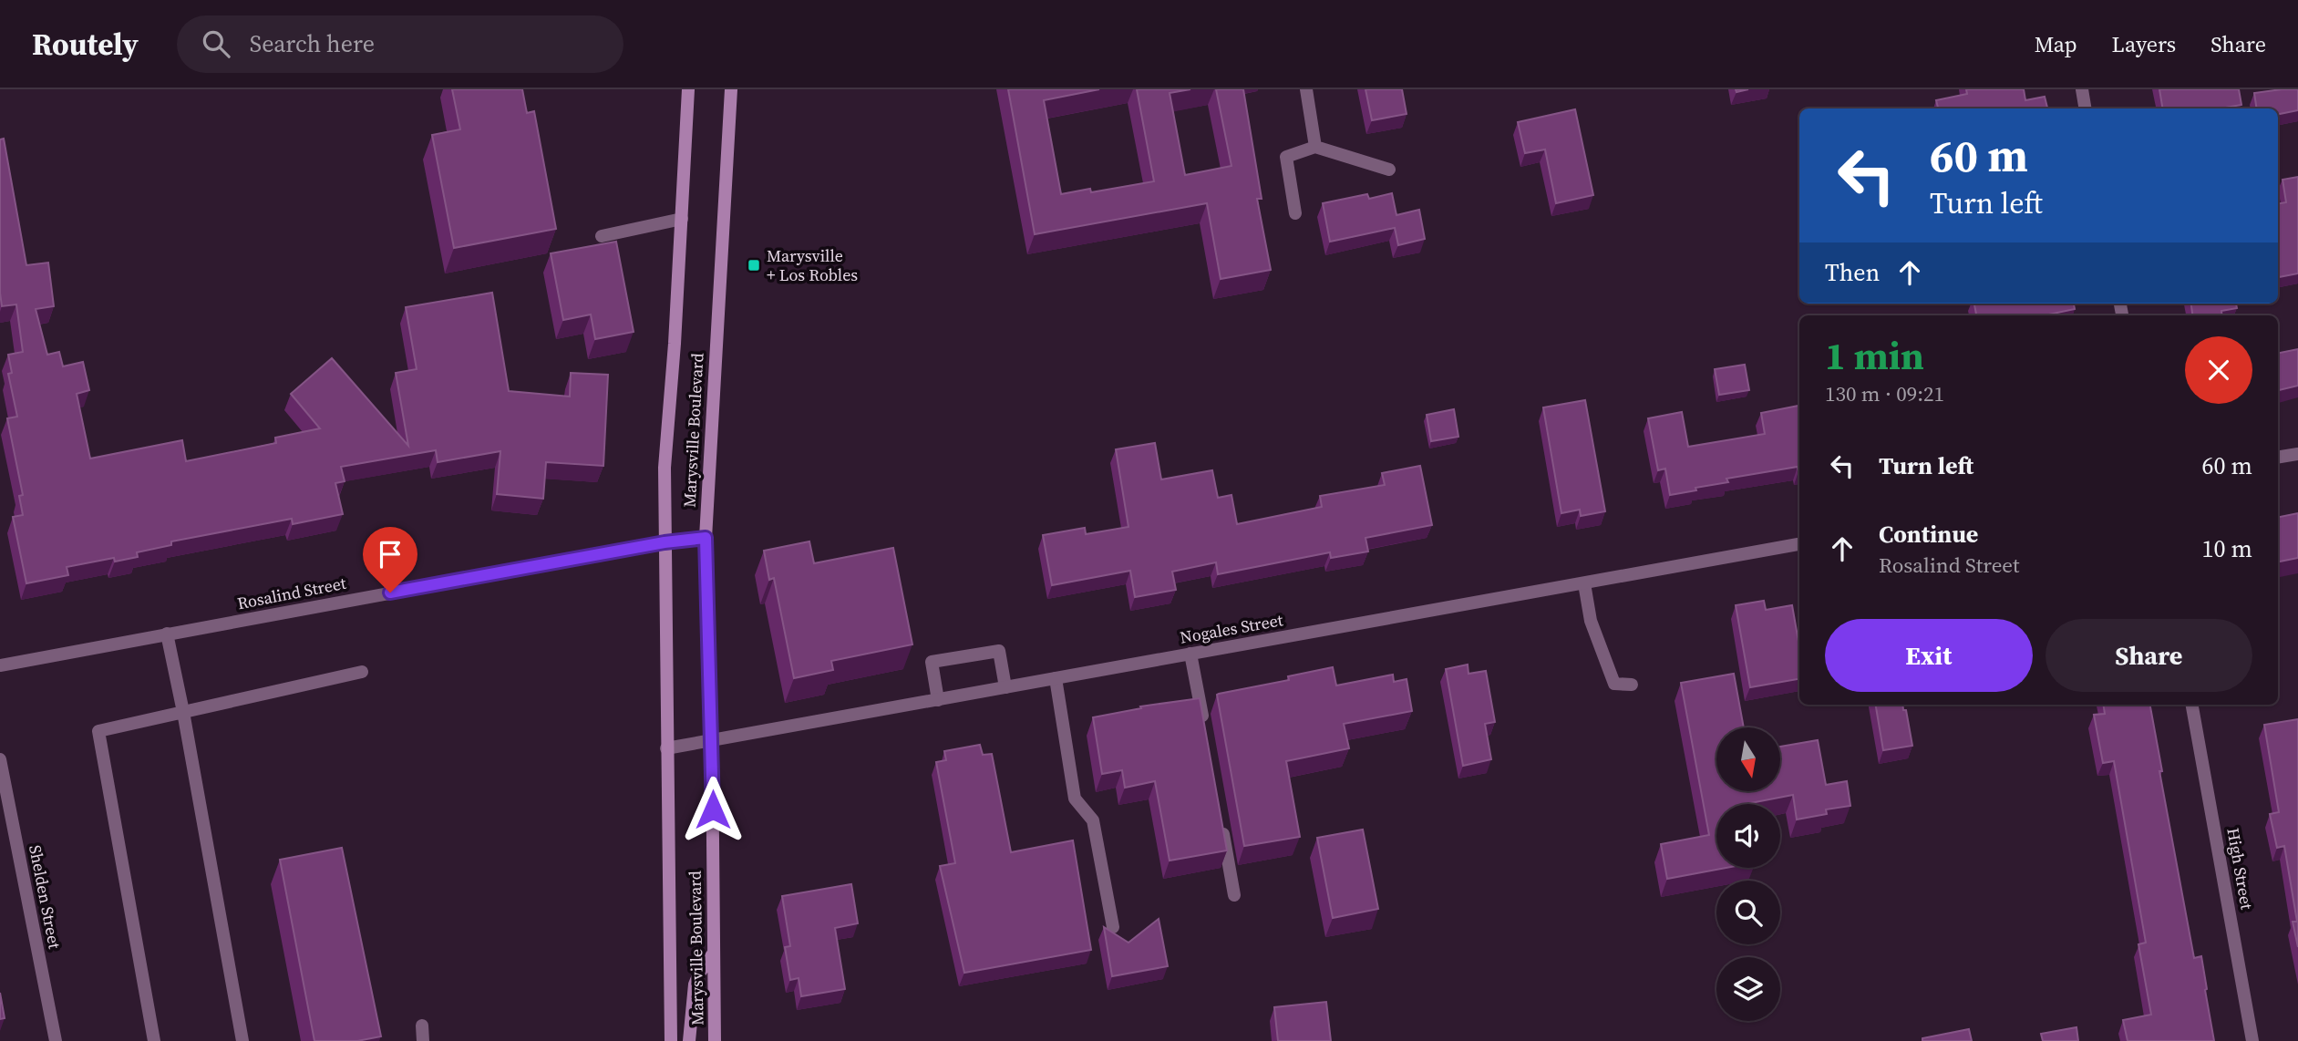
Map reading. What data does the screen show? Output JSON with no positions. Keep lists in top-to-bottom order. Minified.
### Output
{"streets":{"main road":["Marysville Boulevard"],"street":["Rosalind Street","Nogales Street","High Street","Shelden Street"]},"crossings":[["Marysville Boulevard","Rosalind Street"],["Marysville Boulevard","Nogales Street"]],"places":{"transit":["Marysville + Los Robles"]},"north":"bottom","page":{"header":"Routely","search":"Search here","nav":["Map","Layers","Share"],"turn":["60 m","Turn left"],"then":"Then","heading":["1 min","130 m · 09:21"],"list":[{"name":"Turn left","value":"60 m"},{"name":"Continue","note":"Rosalind Street","value":"10 m"}],"buttons":["Exit","Share"]}}
